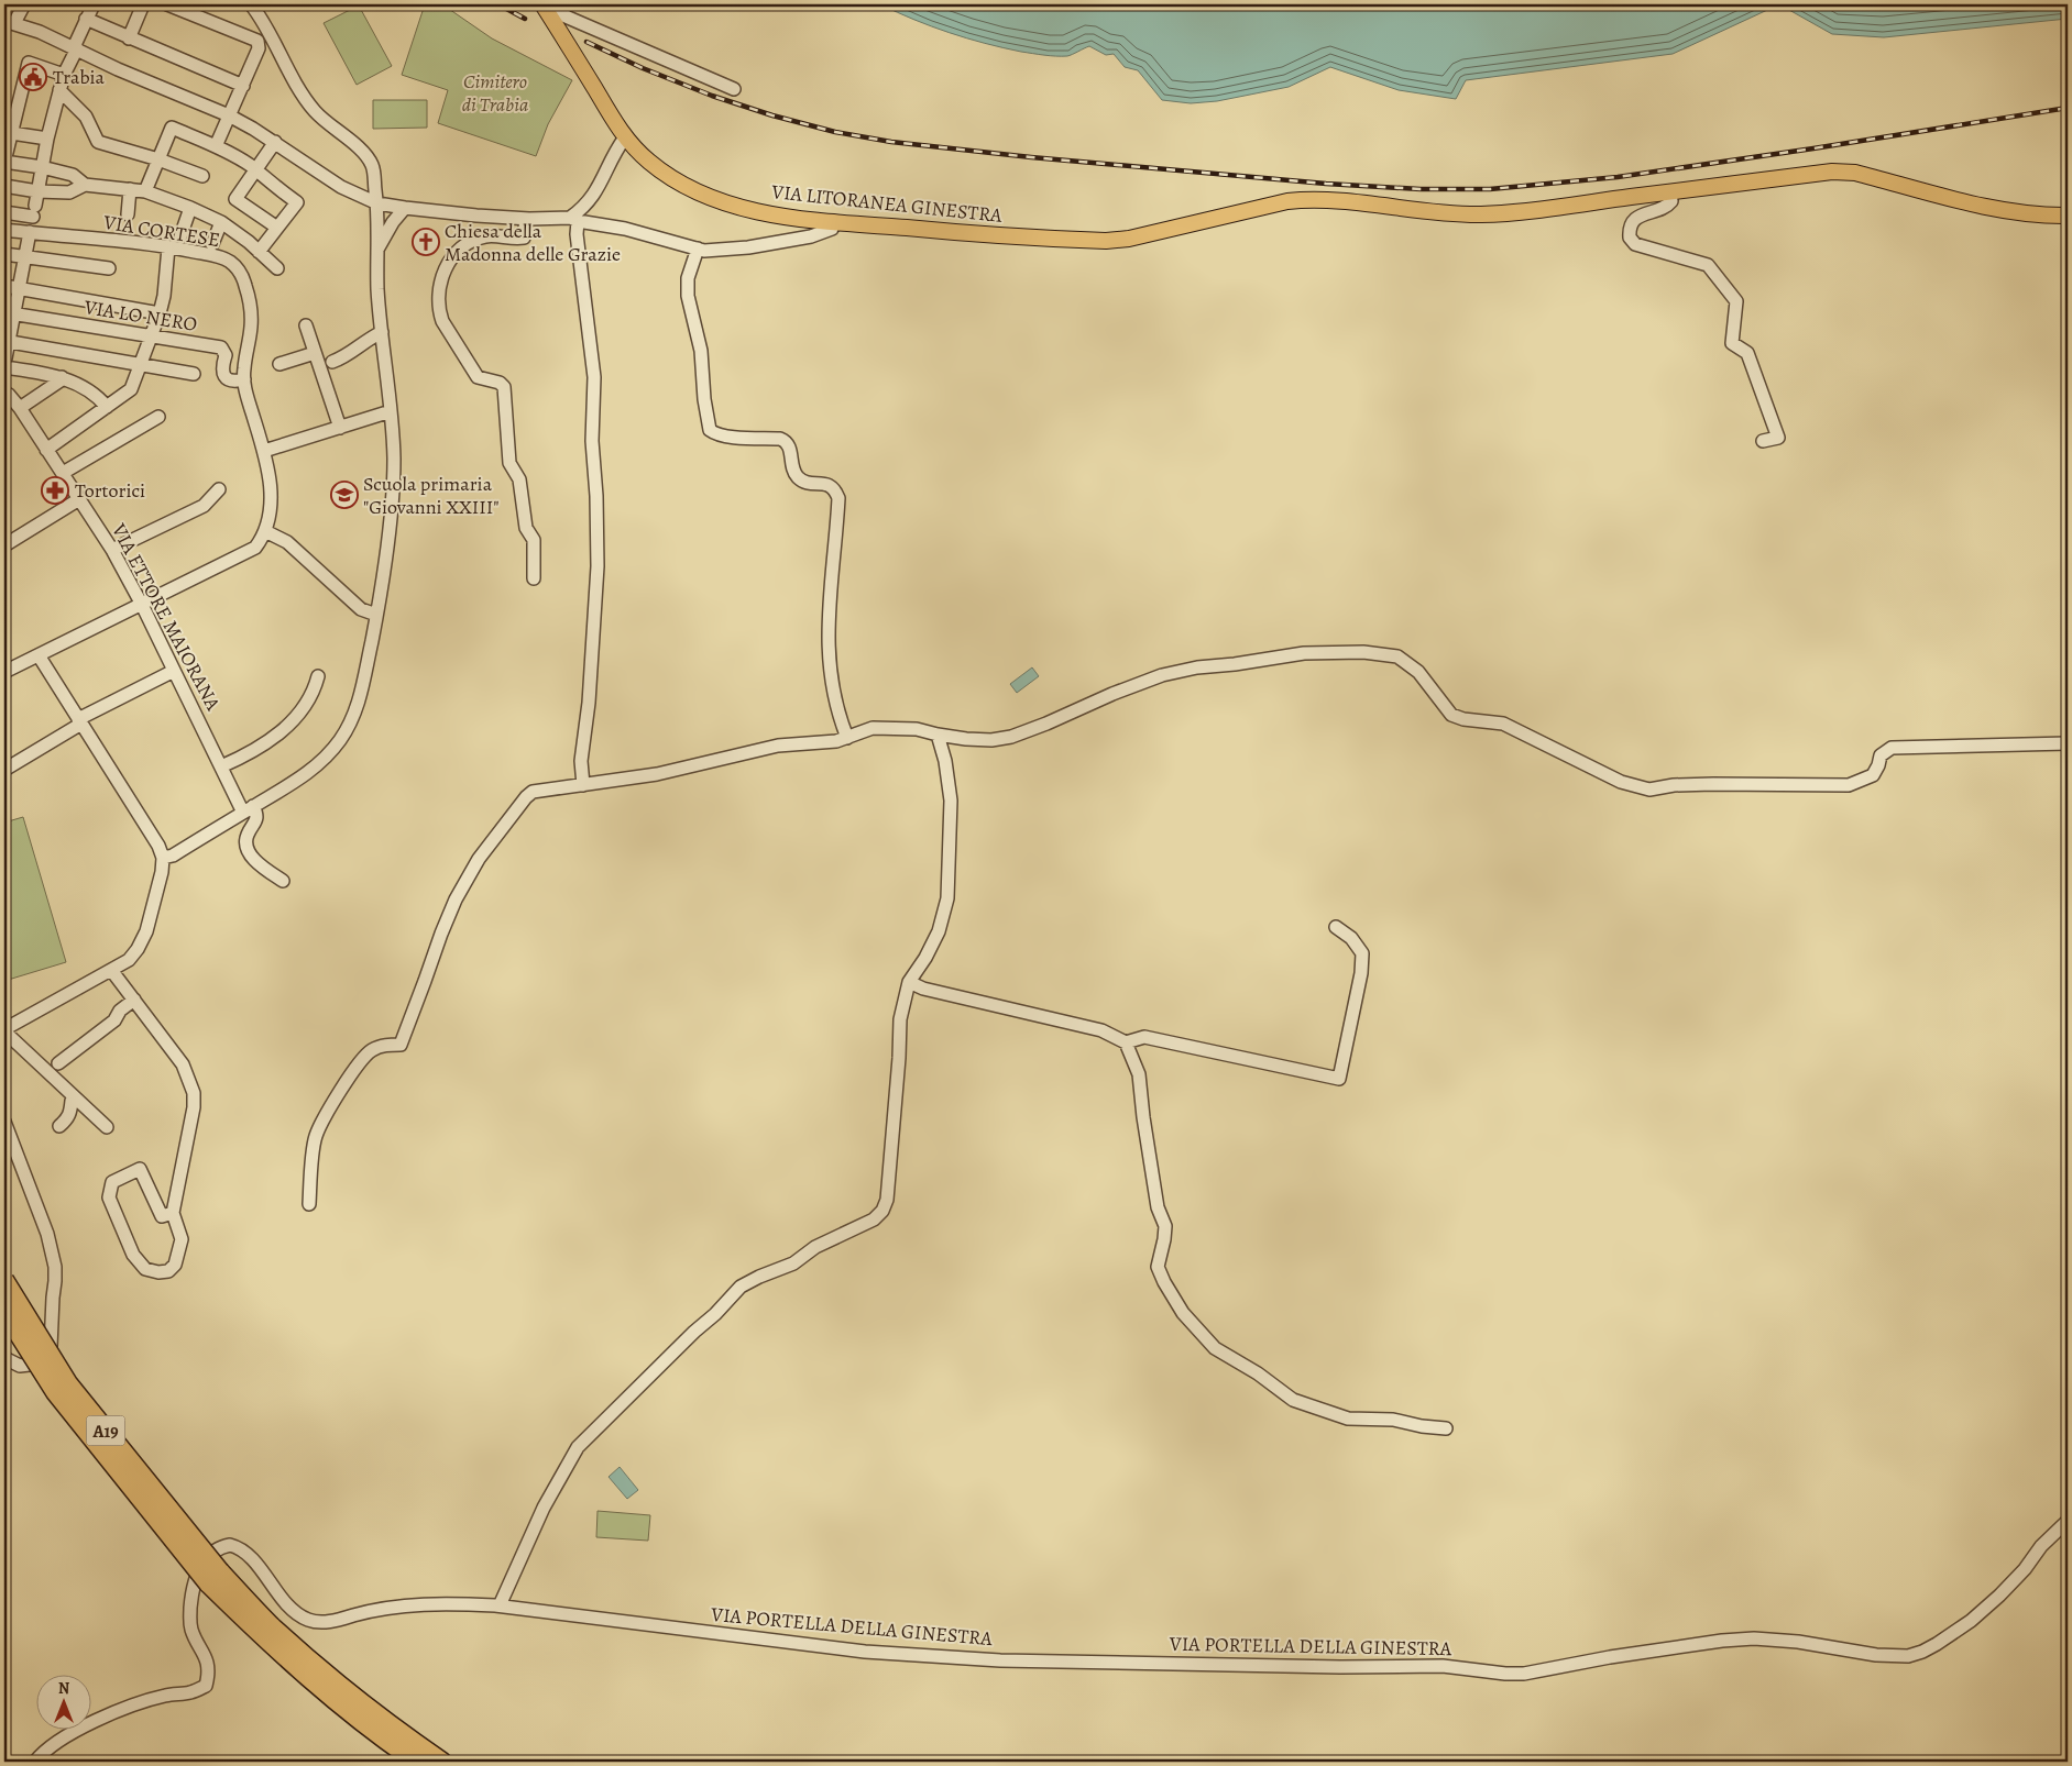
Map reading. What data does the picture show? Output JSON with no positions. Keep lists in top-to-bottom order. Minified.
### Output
{"streets":{"highway":["A19"],"main road":["VIA LITORANEA GINESTRA"],"street":["VIA CORTESE","VIA LO NERO","VIA ETTORE MAIORANA","VIA PORTELLA DELLA GINESTRA"]},"crossings":[["VIA CORTESE","VIA LO NERO"]],"parks":["Cimitero di Trabia"],"places":{"public building":["Trabia"],"church":["Chiesa della Madonna delle Grazie"],"pharmacy":["Tortorici"],"school or university":["Scuola primaria \"Giovanni XXIII\""]},"north":"top"}
